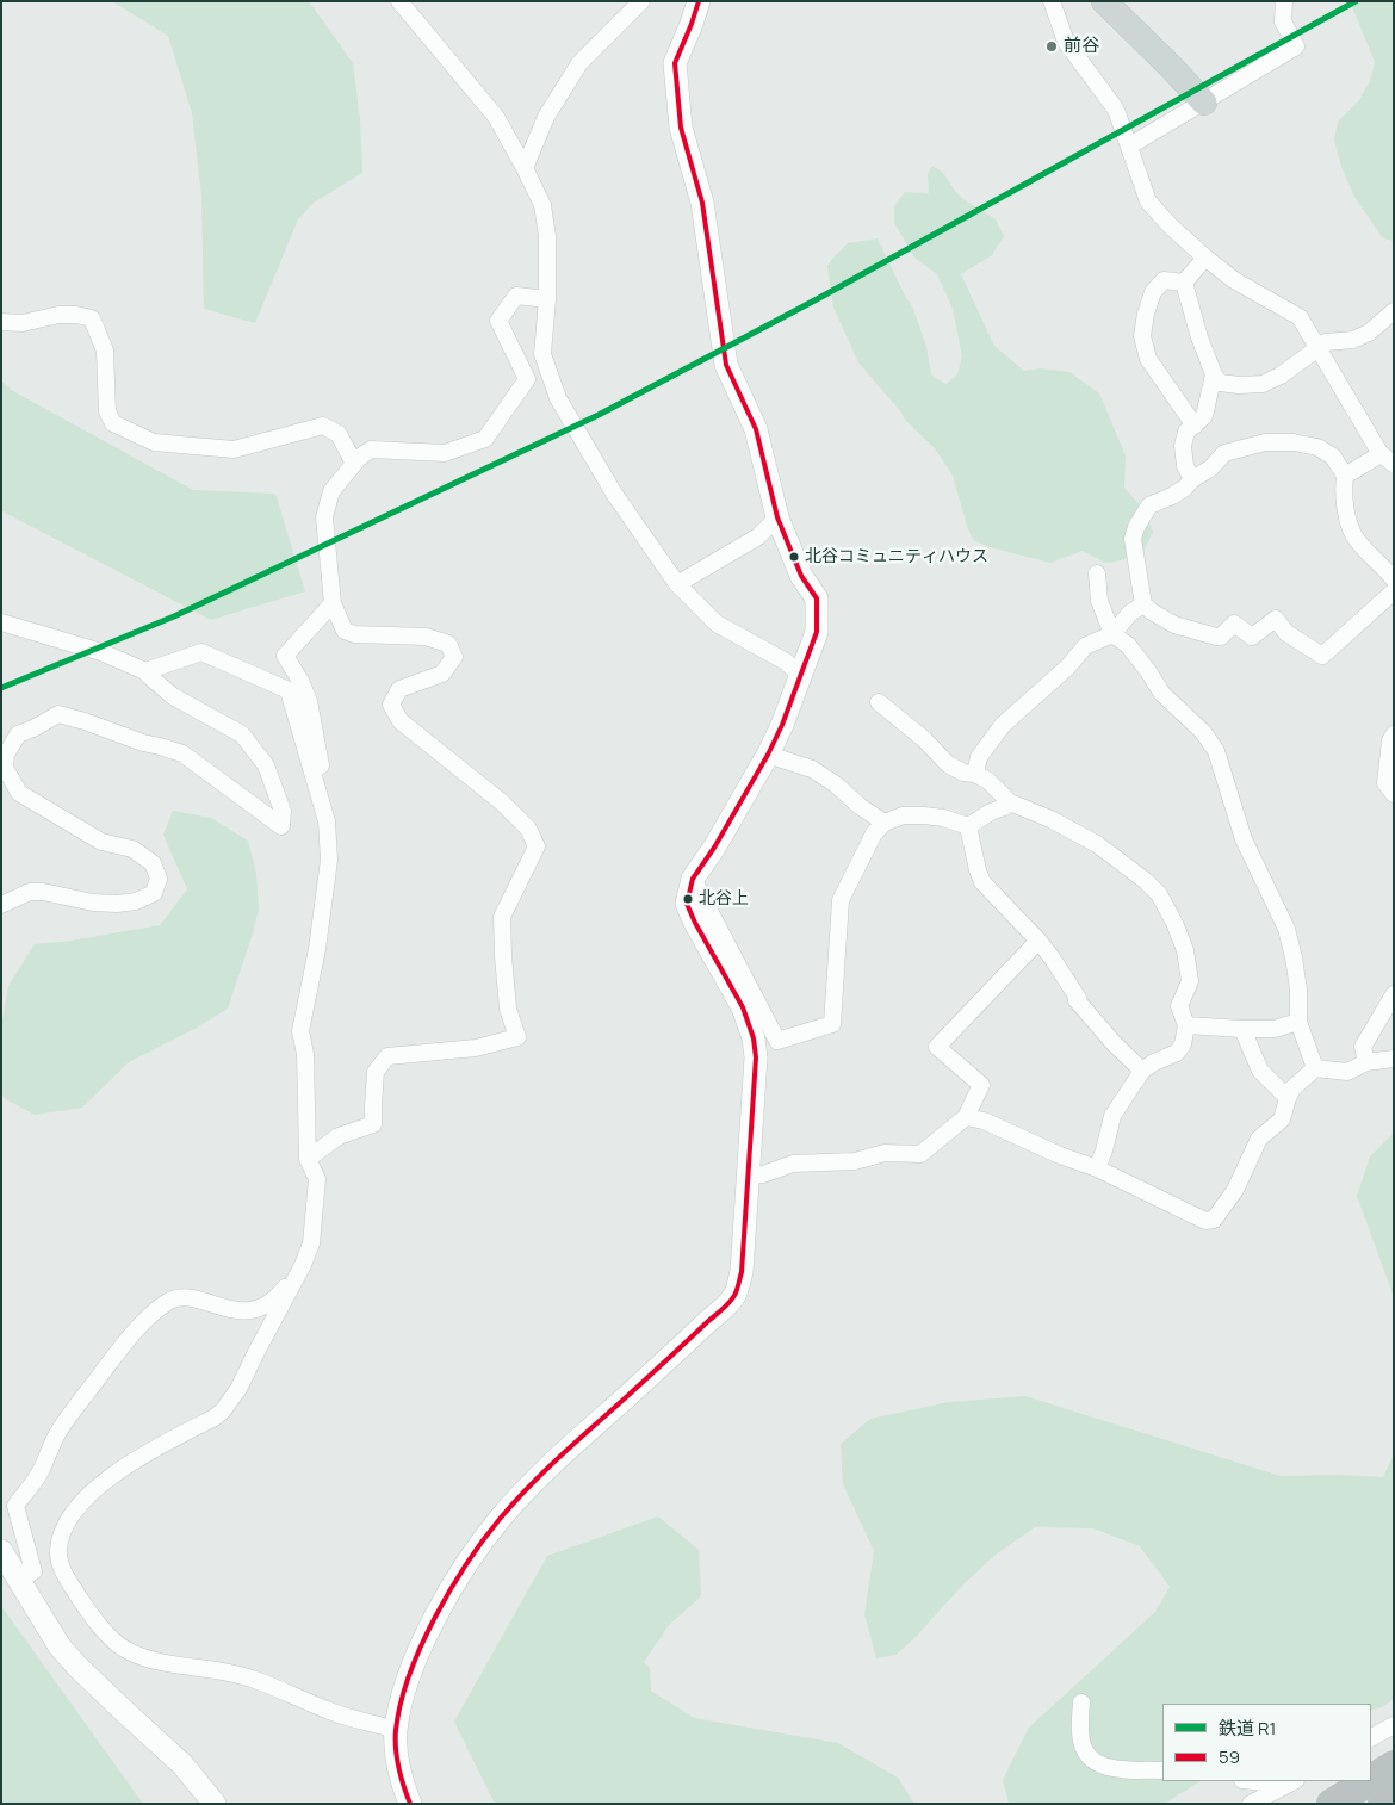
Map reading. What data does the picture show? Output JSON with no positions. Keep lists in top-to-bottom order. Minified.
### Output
{"places":["前谷","北谷コミュニティハウス","北谷上"],"lines":["rail line R1","transit line 59"],"legend":["鉄道 R1","59"]}
